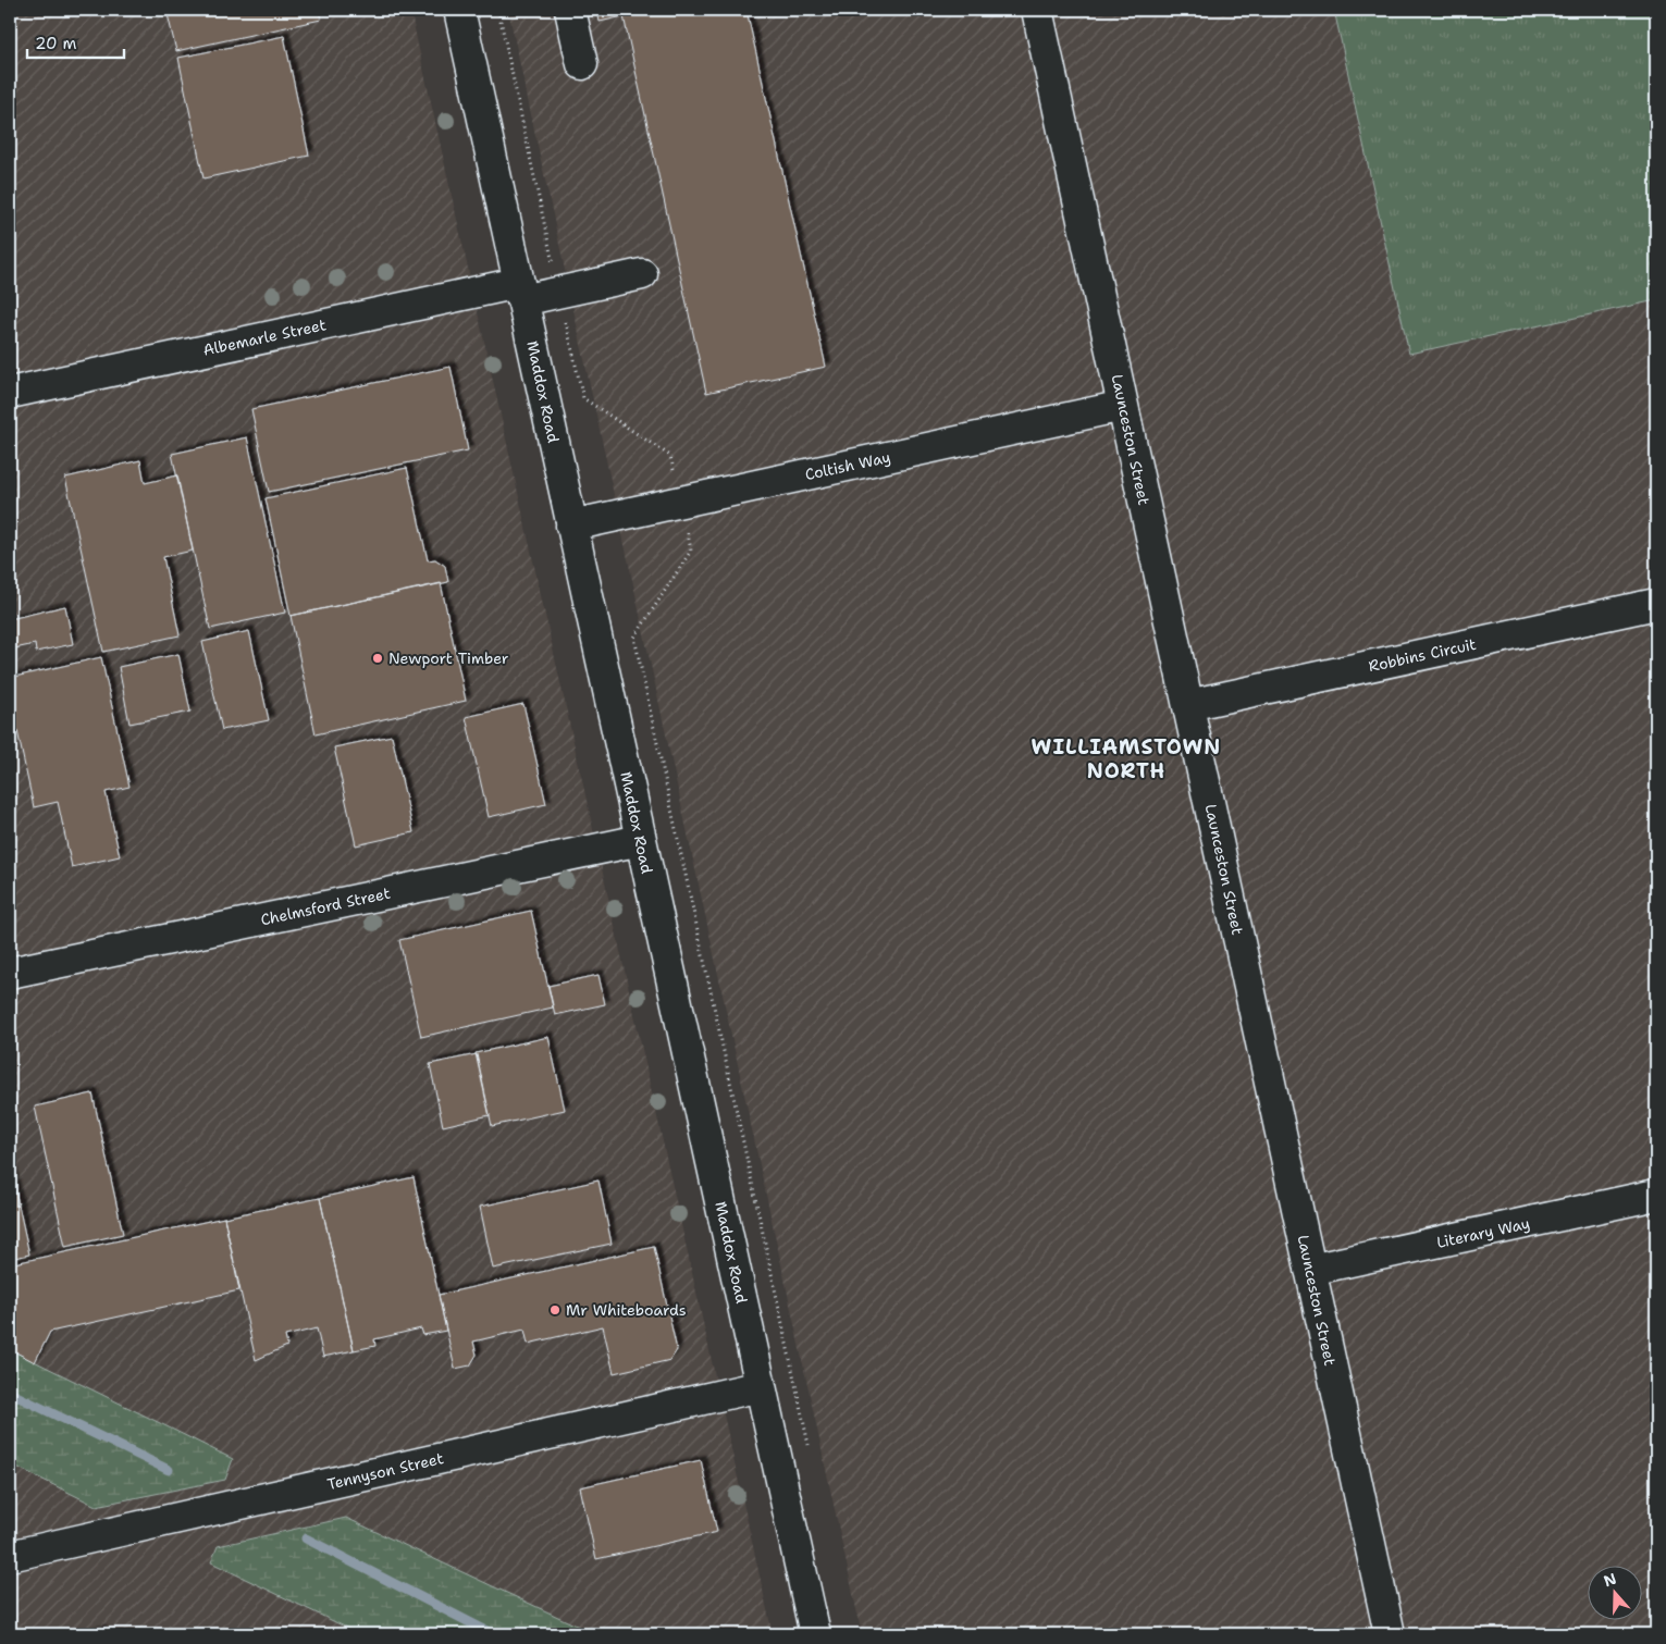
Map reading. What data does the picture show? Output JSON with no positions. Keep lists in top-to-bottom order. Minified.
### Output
{"streets":{"street":["Albemarle Street","Maddox Road","Launceston Street","Coltish Way","Robbins Circuit","Chelmsford Street","Literary Way","Tennyson Street"]},"crossings":[["Albemarle Street","Maddox Road"],["Maddox Road","Coltish Way"],["Maddox Road","Chelmsford Street"],["Maddox Road","Tennyson Street"],["Launceston Street","Coltish Way"],["Launceston Street","Robbins Circuit"],["Launceston Street","Literary Way"]],"districts":["WILLIAMSTOWN NORTH"],"places":["Newport Timber","Mr Whiteboards"],"scale_bar":"20 m","north":"top"}
